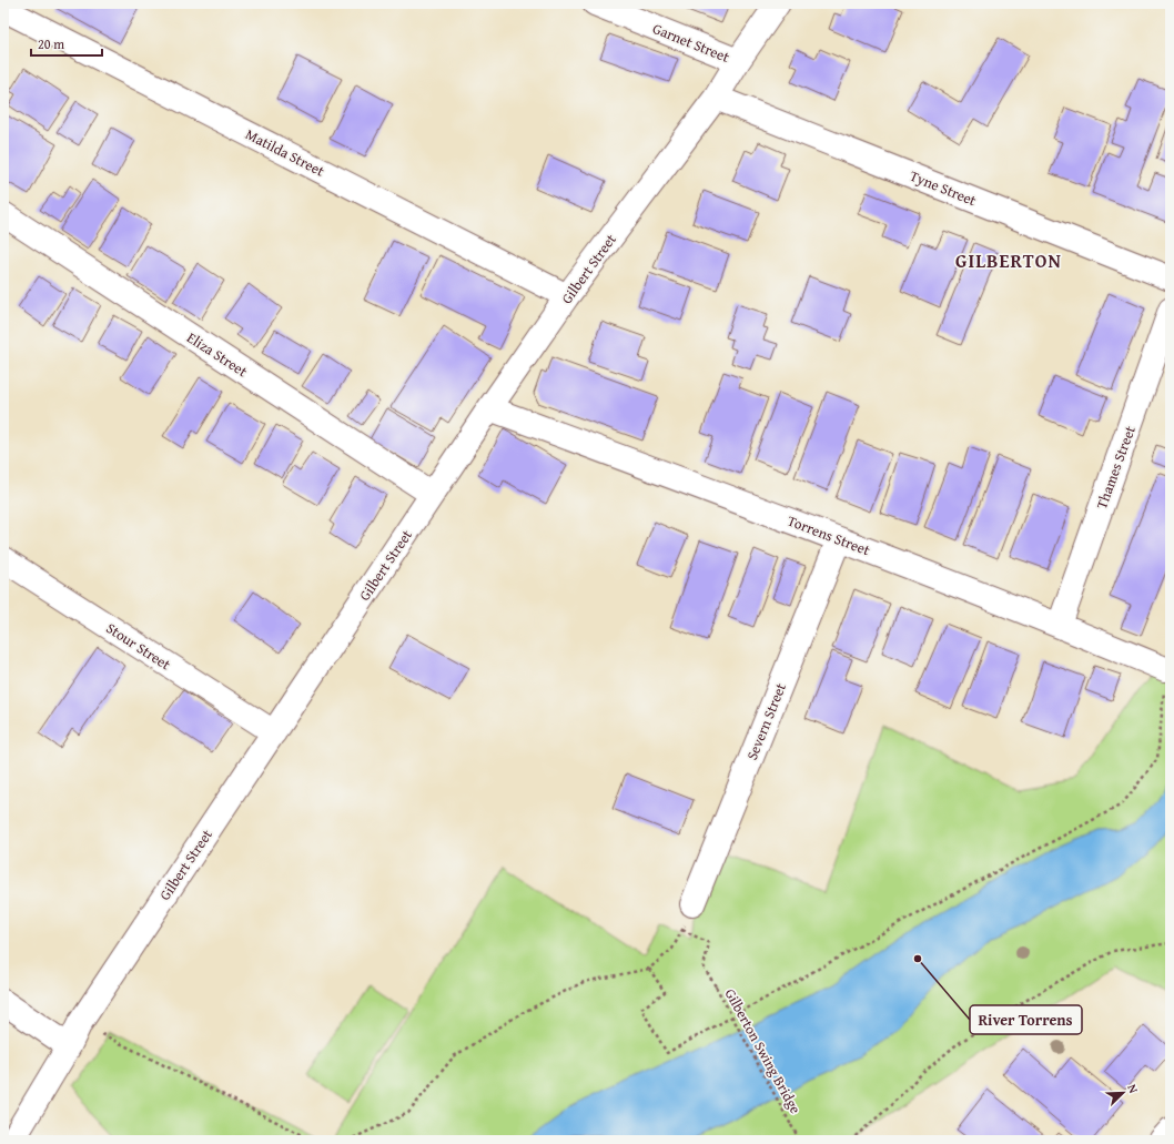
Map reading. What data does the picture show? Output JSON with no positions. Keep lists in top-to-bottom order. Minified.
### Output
{"streets":{"street":["Garnet Street","Matilda Street","Tyne Street","Gilbert Street","Eliza Street","Thames Street","Torrens Street","Stour Street","Severn Street"],"path":["Gilberton Swing Bridge"]},"crossings":[["Garnet Street","Gilbert Street"],["Matilda Street","Gilbert Street"],["Tyne Street","Gilbert Street"],["Gilbert Street","Eliza Street"],["Gilbert Street","Torrens Street"],["Gilbert Street","Stour Street"],["Thames Street","Torrens Street"],["Torrens Street","Severn Street"]],"districts":["GILBERTON"],"places":["River Torrens"],"scale_bar":"20 m","north":"top right"}
